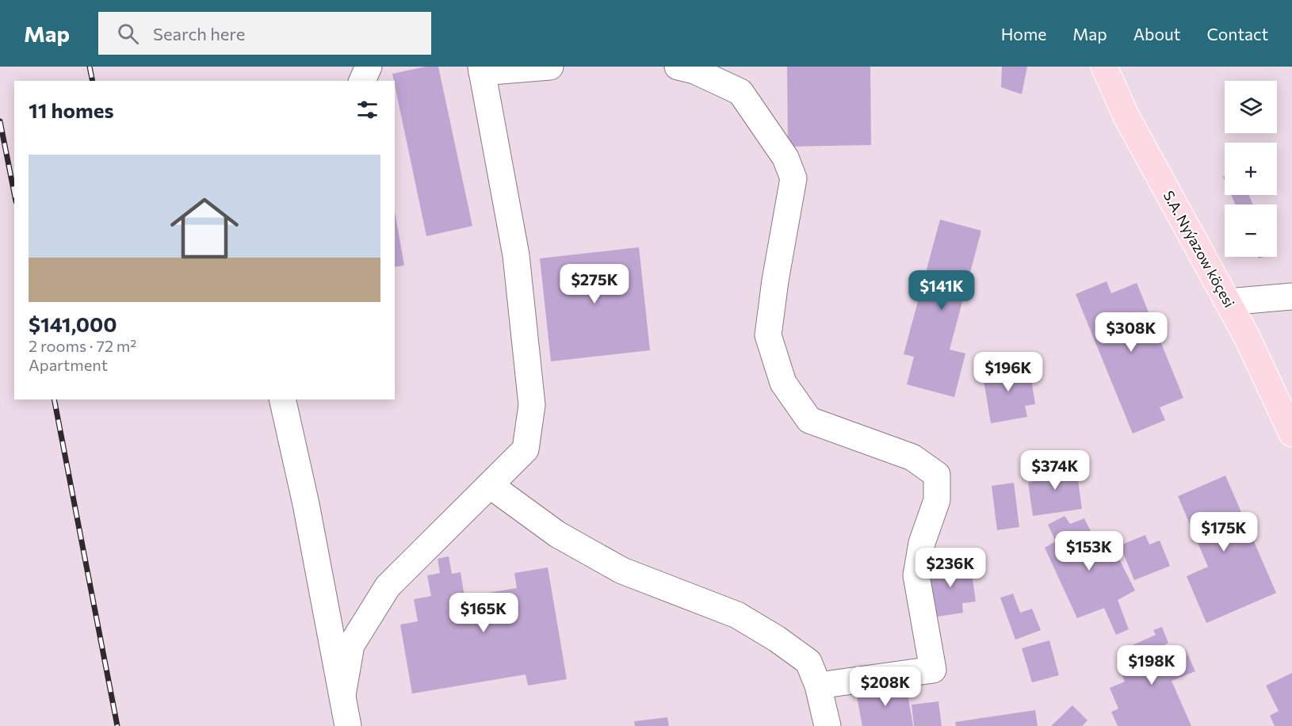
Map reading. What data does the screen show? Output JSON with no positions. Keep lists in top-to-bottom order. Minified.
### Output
{"streets":{"main road":["S.A. Nyýazow köçesi"]},"page":{"header":"Map","search":"Search here","nav":["Home","Map","About","Contact"],"map_buttons":["+","−"],"heading":"11 homes","list":[{"name":"$141,000","note":"2 rooms · 72 m² · Apartment"}],"price":["$275K","$141K","$308K","$196K","$374K","$175K","$153K","$236K","$165K","$198K","$208K"]}}
